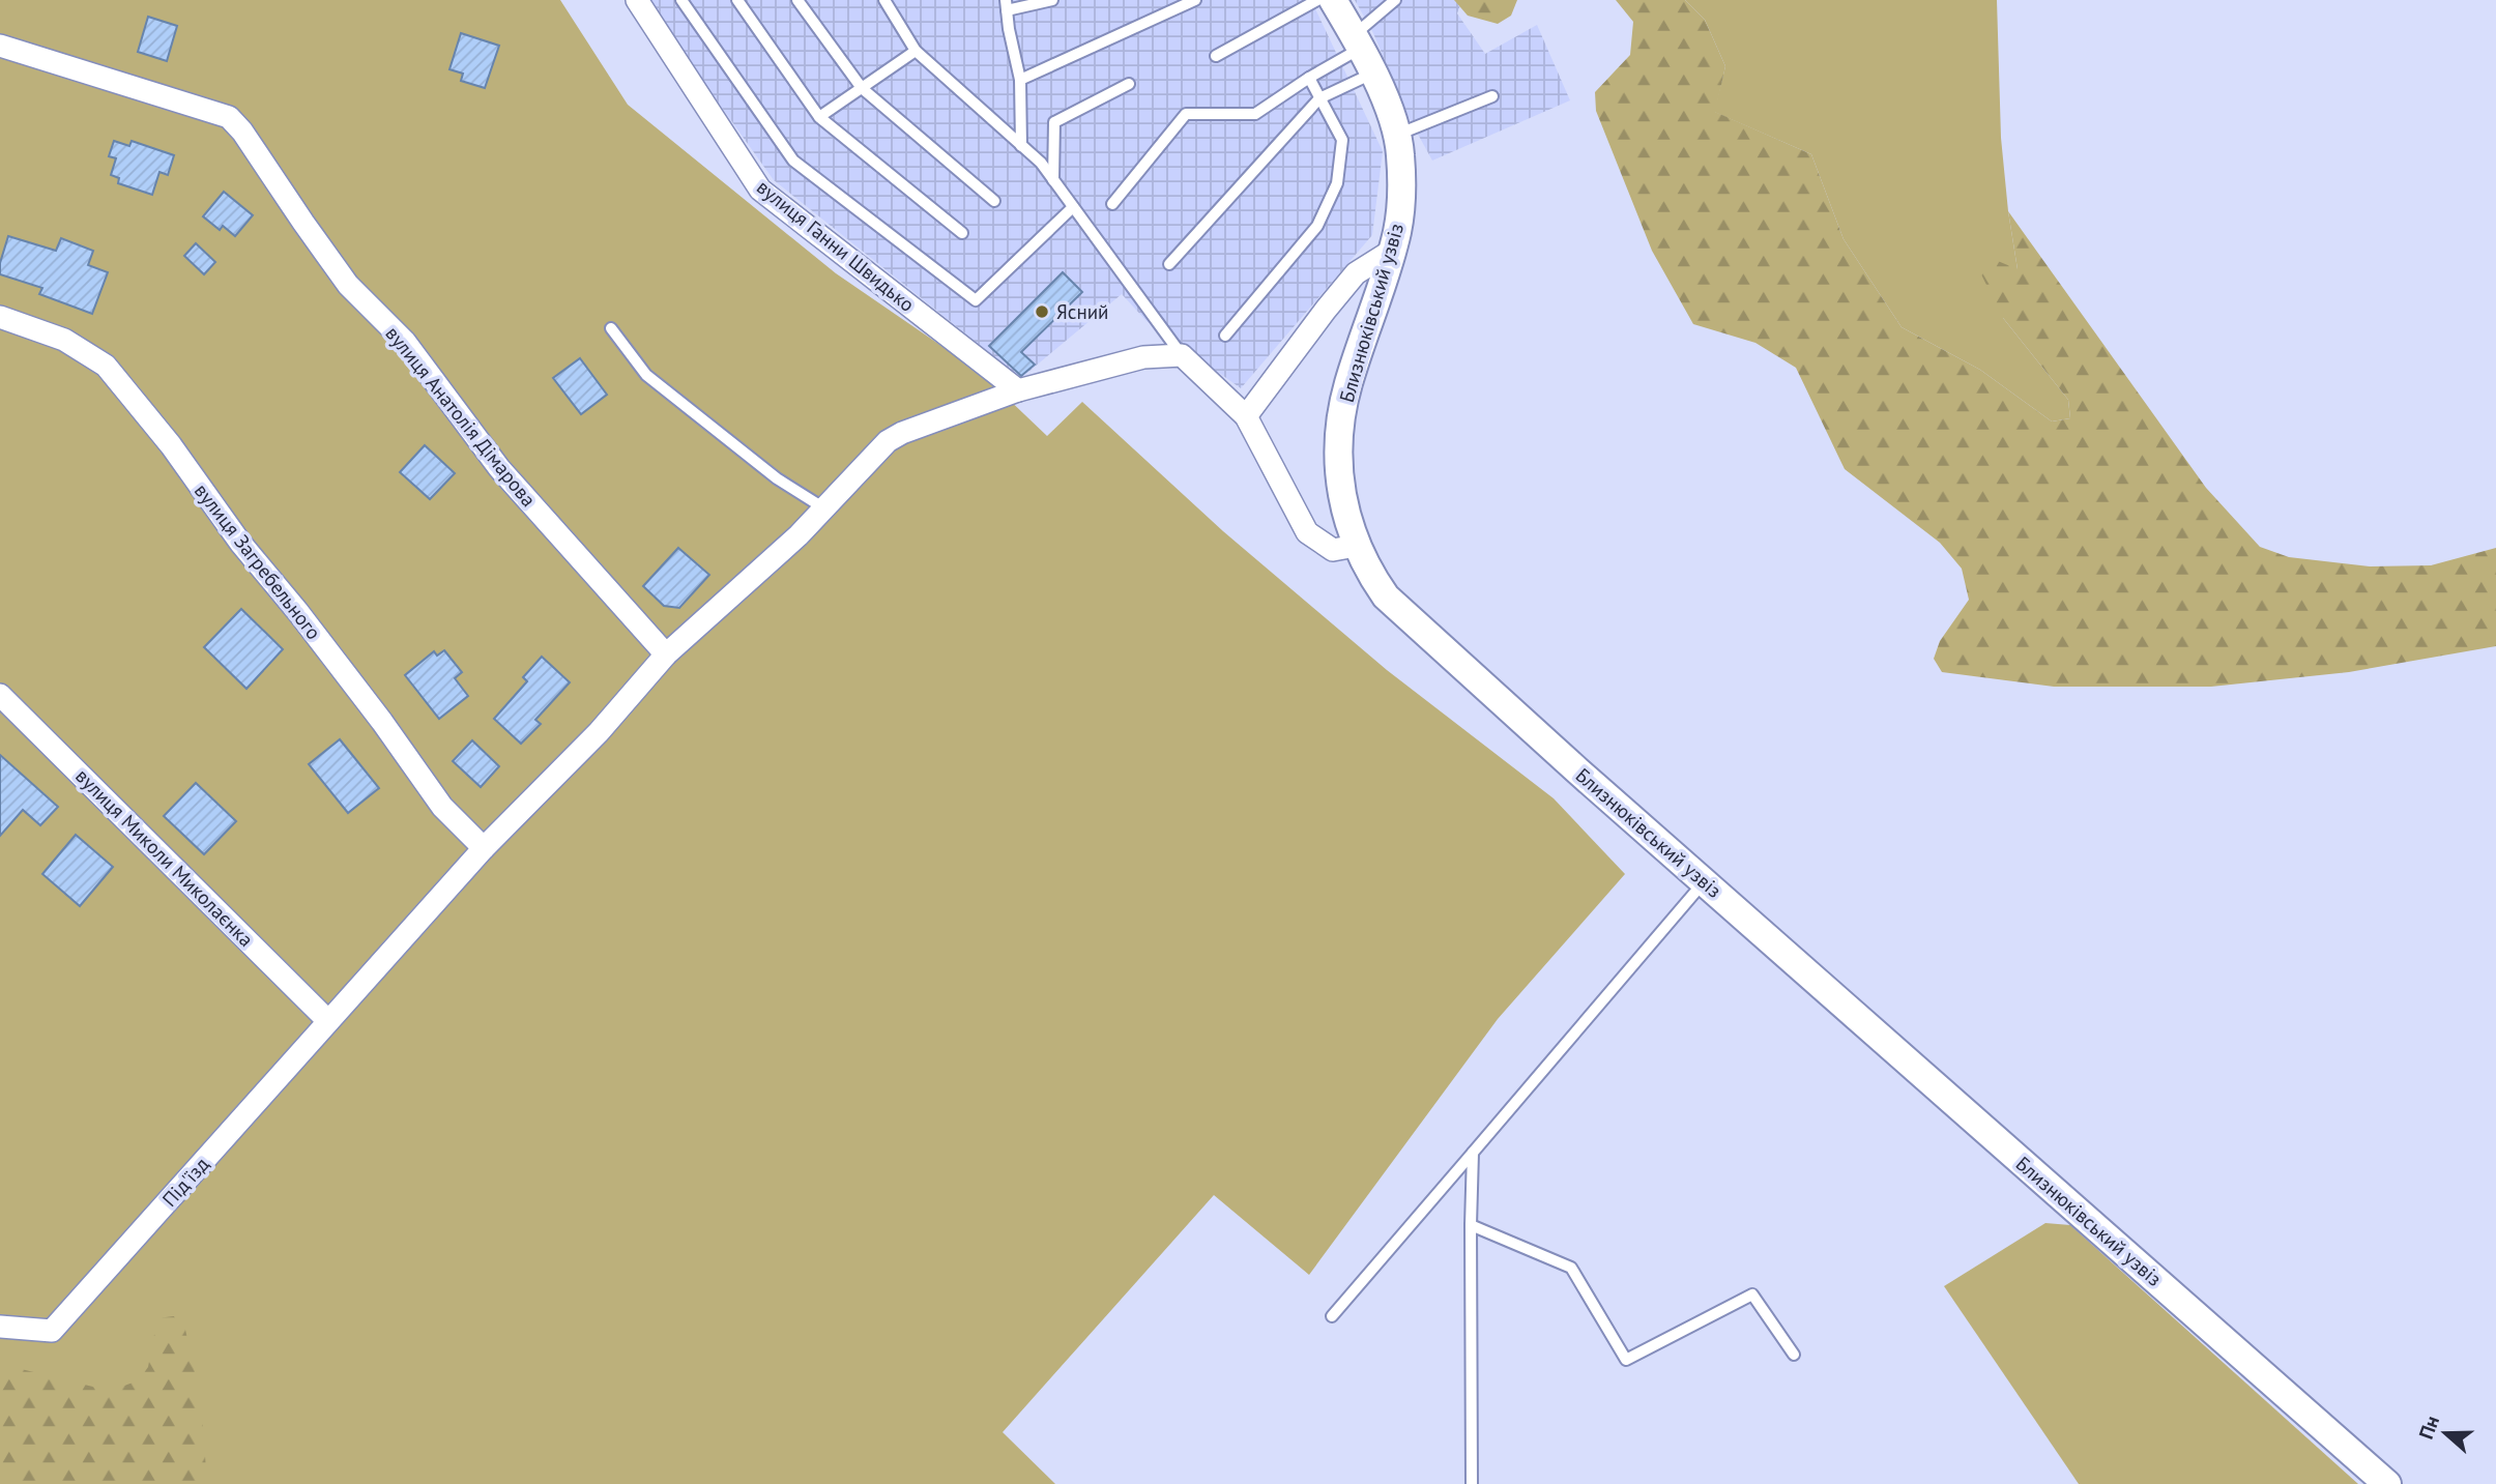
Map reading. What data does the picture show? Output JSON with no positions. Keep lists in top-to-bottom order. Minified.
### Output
{"streets":{"street":["вулиця Ганни Швидько","Близнюківський узвіз","вулиця Анатолія Дімарова","вулиця Загребельного","вулиця Миколи Миколаєнка","Під'їзд"]},"crossings":[["вулиця Ганни Швидько","Під'їзд"],["вулиця Анатолія Дімарова","Під'їзд"],["вулиця Загребельного","Під'їзд"],["вулиця Миколи Миколаєнка","Під'їзд"]],"places":["Ясний"],"north":"left"}
